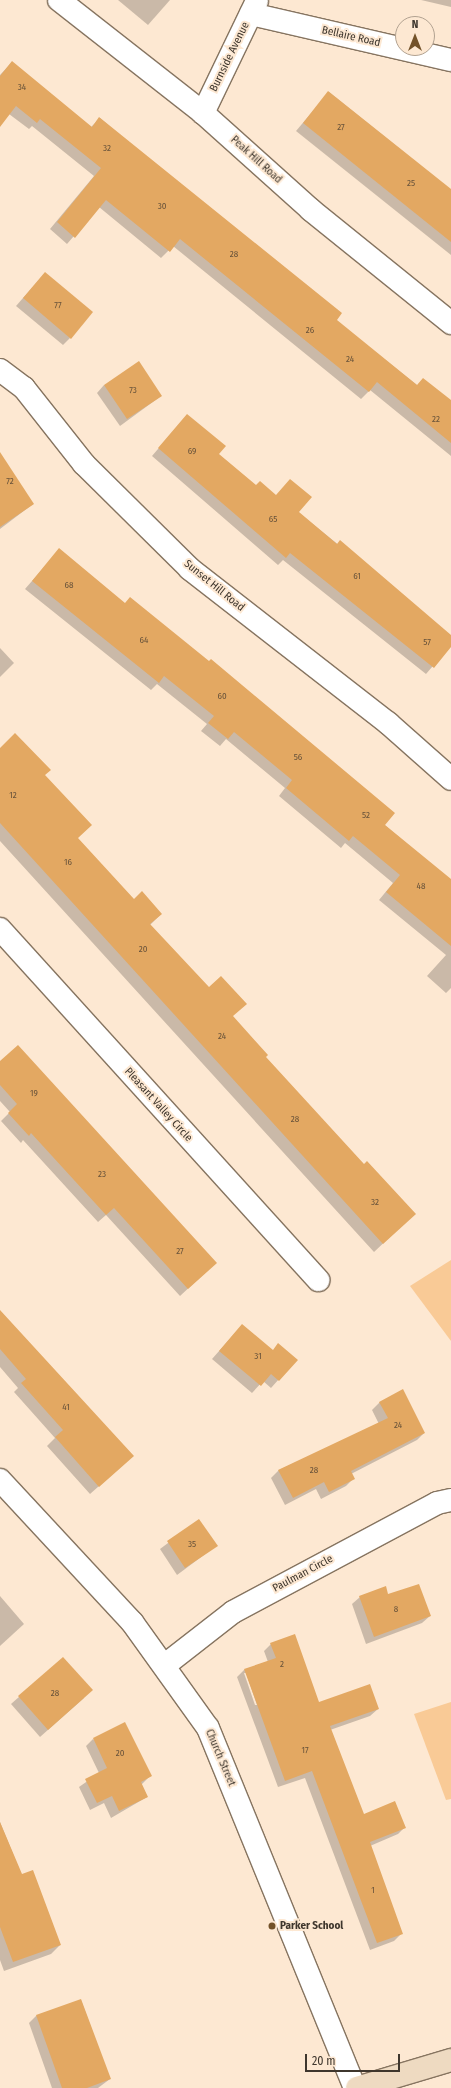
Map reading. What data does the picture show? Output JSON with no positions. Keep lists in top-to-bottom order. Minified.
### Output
{"streets":{"street":["Bellaire Road","Burnside Avenue","Peak Hill Road","Sunset Hill Road","Pleasant Valley Circle","Paulman Circle","Church Street"]},"crossings":[["Bellaire Road","Burnside Avenue"],["Burnside Avenue","Peak Hill Road"],["Paulman Circle","Church Street"]],"places":["Parker School"],"house_numbers":["34","27","32","25","30","28","77","26","24","73","22","69","72","65","61","68","64","57","60","56","12","52","16","48","20","24","19","28","23","32","27","31","41","24","28","35","8","2","28","17","20","1"],"scale_bar":"20 m","north":"top"}
